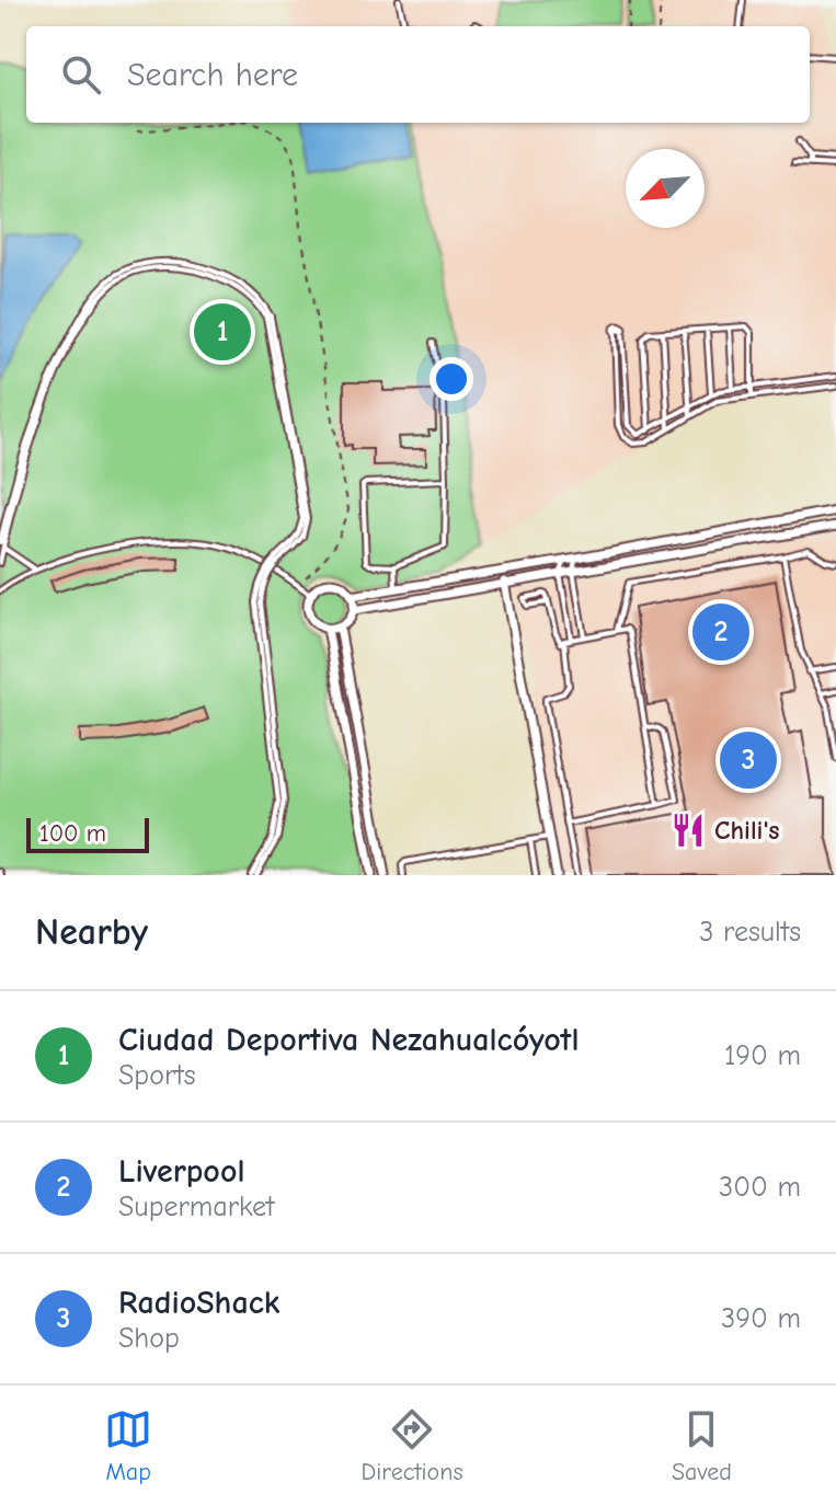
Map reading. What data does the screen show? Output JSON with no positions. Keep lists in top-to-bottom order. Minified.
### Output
{"places":{"restaurant":["Chili's"]},"scale_bar":"100 m","north":"bottom left","page":{"search":"Search here","pins":["1","2","3"],"scale":"100 m","heading":["Nearby","3 results"],"list":[{"mark":"1","name":"Ciudad Deportiva Nezahualcóyotl","note":"Sports","value":"190 m"},{"mark":"2","name":"Liverpool","note":"Supermarket","value":"300 m"},{"mark":"3","name":"RadioShack","note":"Shop","value":"390 m"}],"nav":["Map","Directions","Saved"]}}
